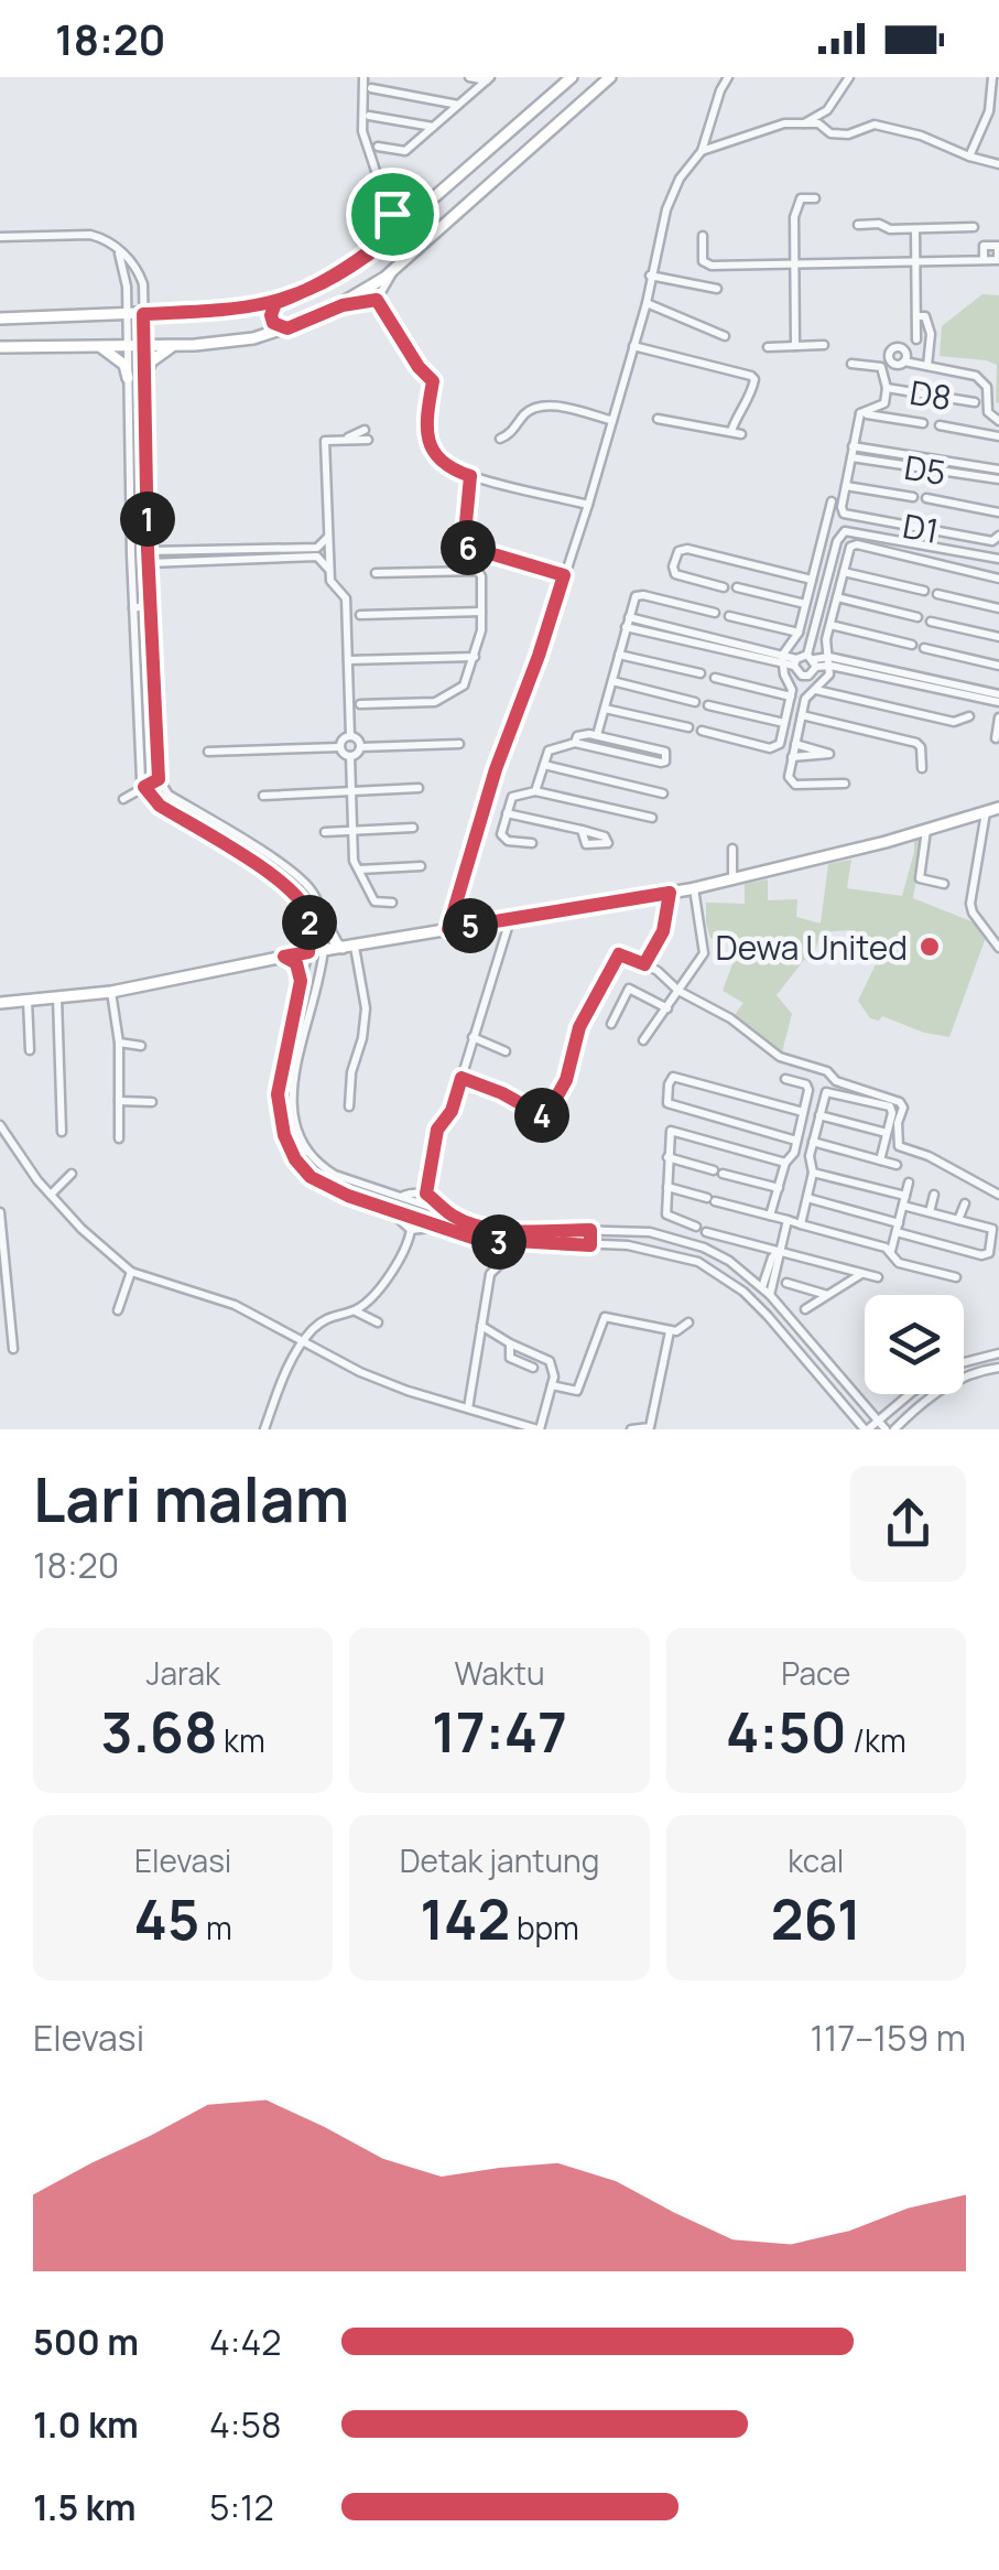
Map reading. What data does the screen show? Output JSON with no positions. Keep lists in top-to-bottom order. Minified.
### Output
{"streets":{"street":["D8","D5","D1"]},"places":["Dewa United"],"page":{"status":"18:20","pins":["1","6","2","5","4","3"],"heading":["Lari malam","18:20"],"stats":[["Jarak","3.68 km"],["Waktu","17:47"],["Pace","4:50 /km"],["Elevasi","45 m"],["Detak jantung","142 bpm"],["kcal","261"]],"chart":["Elevasi","117–159 m"],"list":[{"name":"500 m","note":"4:42"},{"name":"1.0 km","note":"4:58"},{"name":"1.5 km","note":"5:12"}]}}
